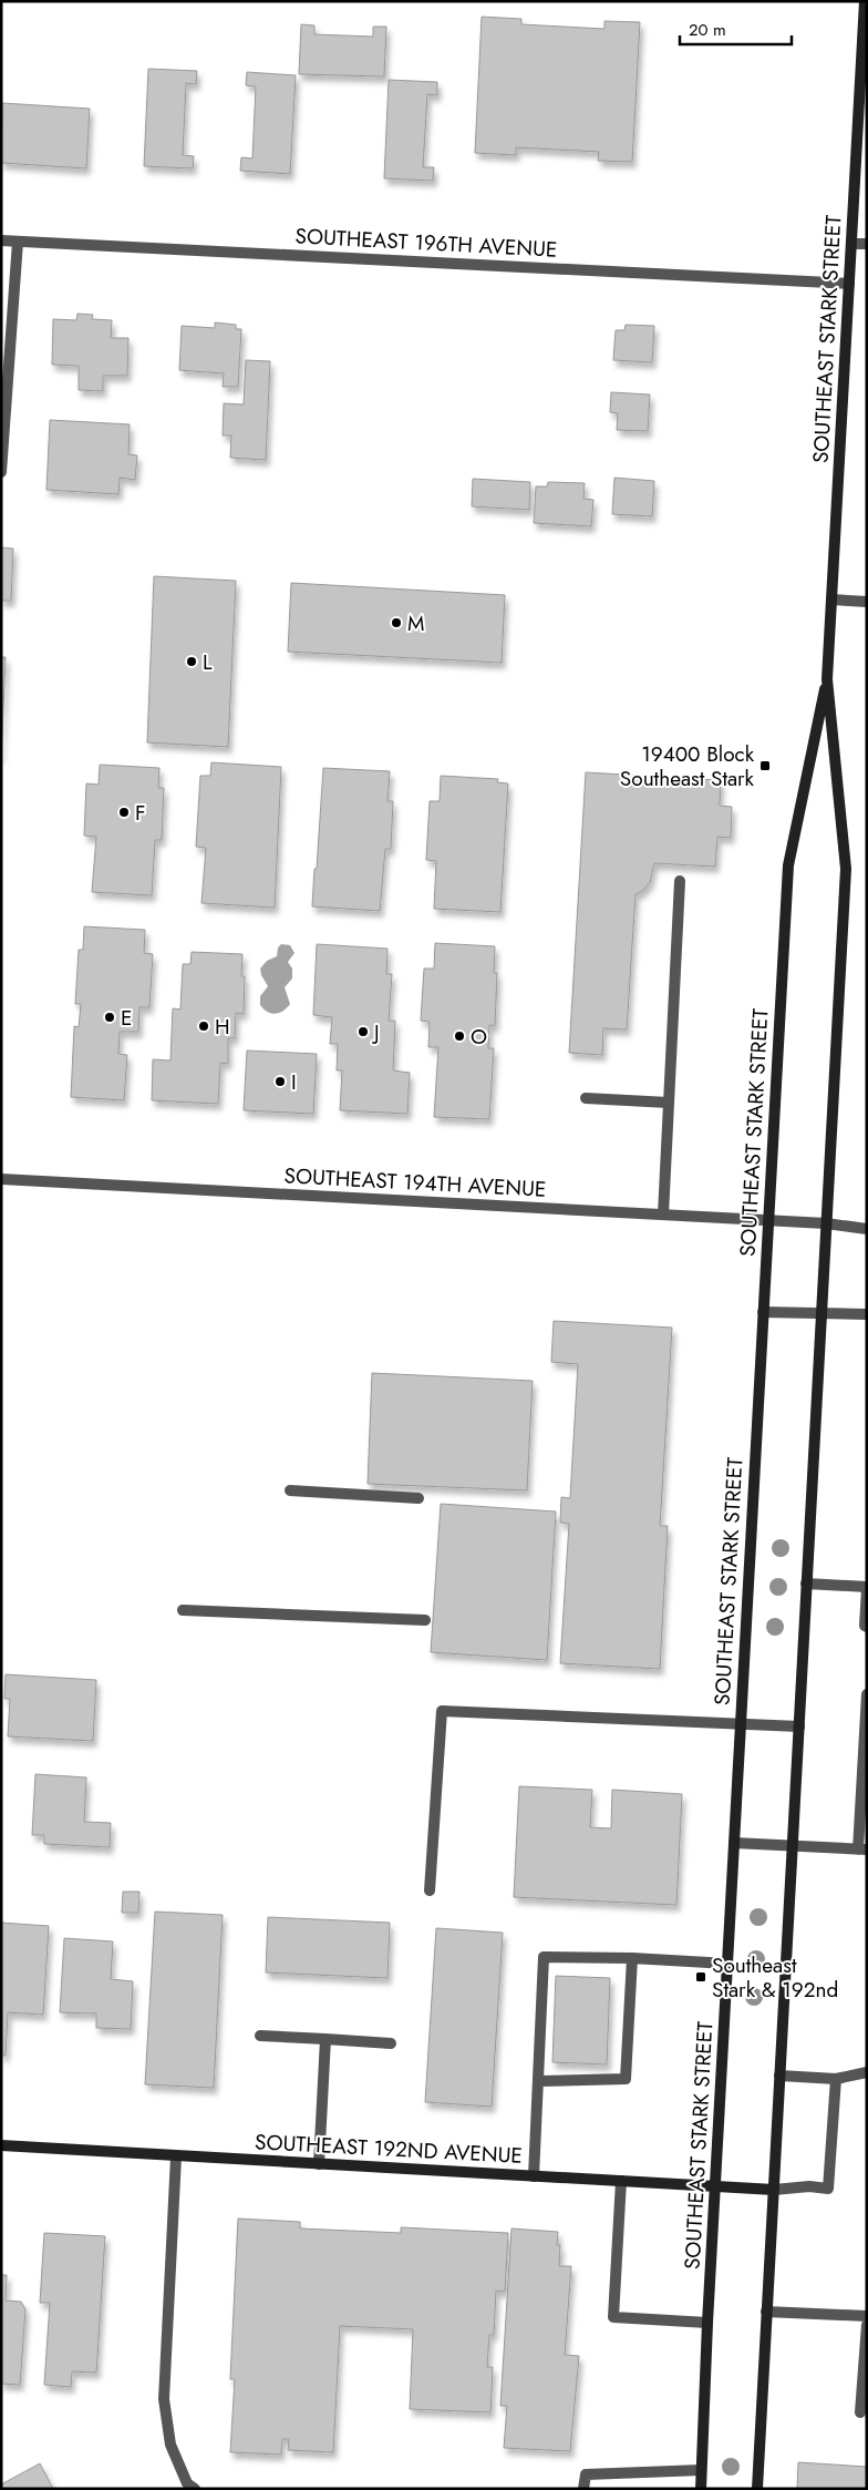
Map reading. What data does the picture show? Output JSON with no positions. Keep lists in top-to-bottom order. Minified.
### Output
{"streets":{"main road":["SOUTHEAST STARK STREET","SOUTHEAST 192ND AVENUE"],"street":["SOUTHEAST 196TH AVENUE","SOUTHEAST 194TH AVENUE"]},"crossings":[["SOUTHEAST 196TH AVENUE","SOUTHEAST STARK STREET"],["SOUTHEAST STARK STREET","SOUTHEAST 194TH AVENUE"],["SOUTHEAST STARK STREET","SOUTHEAST 192ND AVENUE"]],"places":{"other":["M","L","F","E","H","J","O","I"],"transit":["19400 Block Southeast Stark","Southeast Stark & 192nd"]},"scale_bar":"20 m"}
